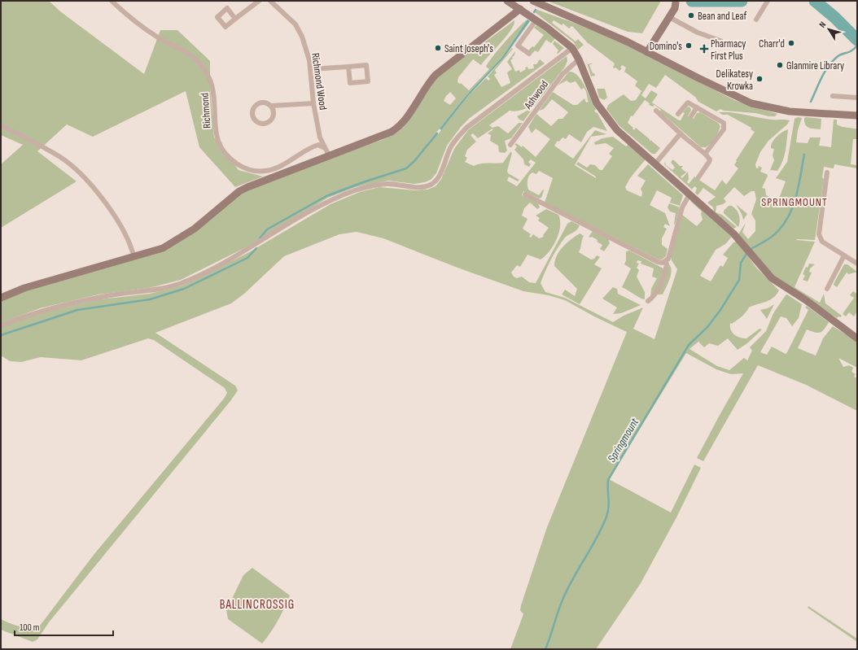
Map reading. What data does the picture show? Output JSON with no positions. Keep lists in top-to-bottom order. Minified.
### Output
{"streets":{"street":["Richmond Wood","Ashwood","Richmond"]},"crossings":[["Richmond Wood","Richmond"]],"districts":["SPRINGMOUNT","BALLINCROSSIG"],"water":["Springmount"],"places":{"other":["Bean and Leaf","Charr'd","Domino's","Saint Joseph's","Glanmire Library","Delikatesy Krowka"],"health":["Pharmacy First Plus"]},"scale_bar":"100 m","north":"top left"}
